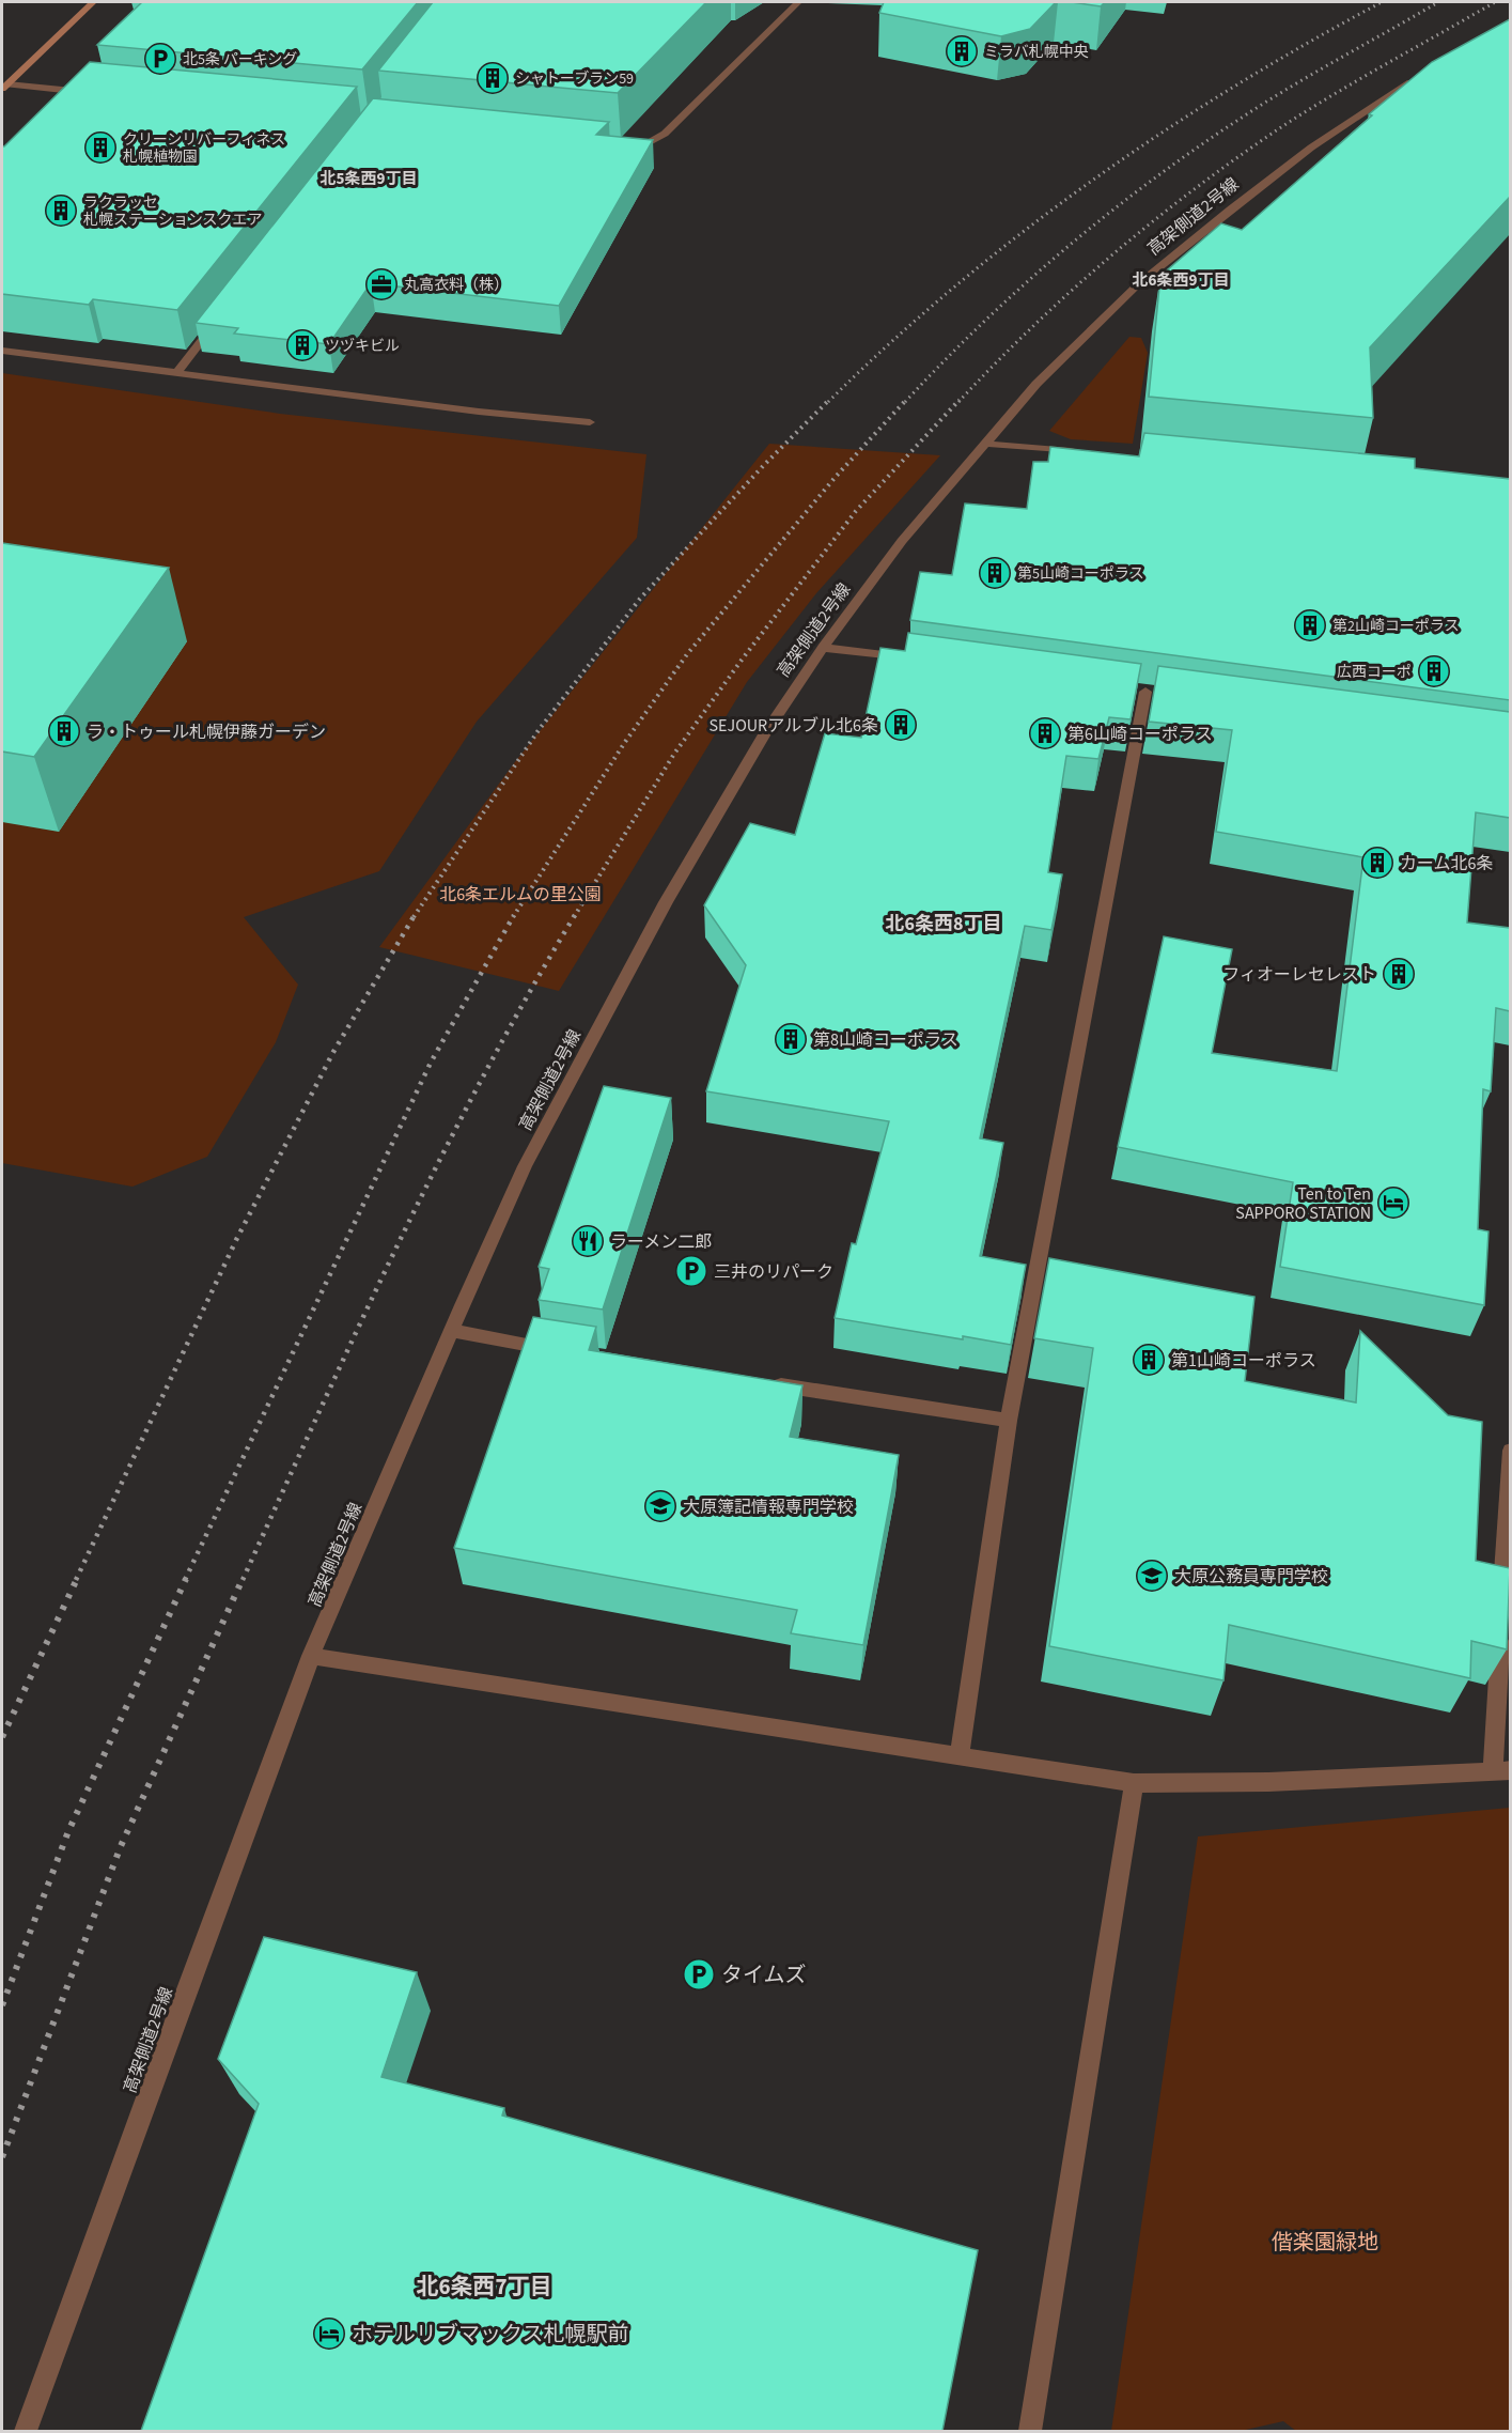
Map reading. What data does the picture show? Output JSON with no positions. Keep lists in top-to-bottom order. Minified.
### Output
{"streets":{"street":["高架側道2号線"]},"districts":["北5条西9丁目","北6条西9丁目","北6条西8丁目","北6条西7丁目"],"parks":["北6条エルムの里公園","偕楽園緑地"],"places":{"building":["ミラバ札幌中央","シャトーブラン59","クリーンリバーフィネス 札幌植物園","ラクラッセ 札幌ステーションスクエア","ツヅキビル","第5山崎コーポラス","第2山崎コーポラス","広西コーポ","SEJOURアルブル北6条","ラ・トゥール札幌伊藤ガーデン","第6山崎コーポラス","カーム北6条","フィオーレセレスト","第8山崎コーポラス","第1山崎コーポラス"],"parking":["北5条 パーキング","三井のリパーク","タイムズ"],"office":["丸高衣料（株）"],"hotel":["Ten to Ten SAPPORO STATION","ホテルリブマックス札幌駅前"],"restaurant":["ラーメン二郎"],"school or university":["大原簿記情報専門学校","大原公務員専門学校"]}}
